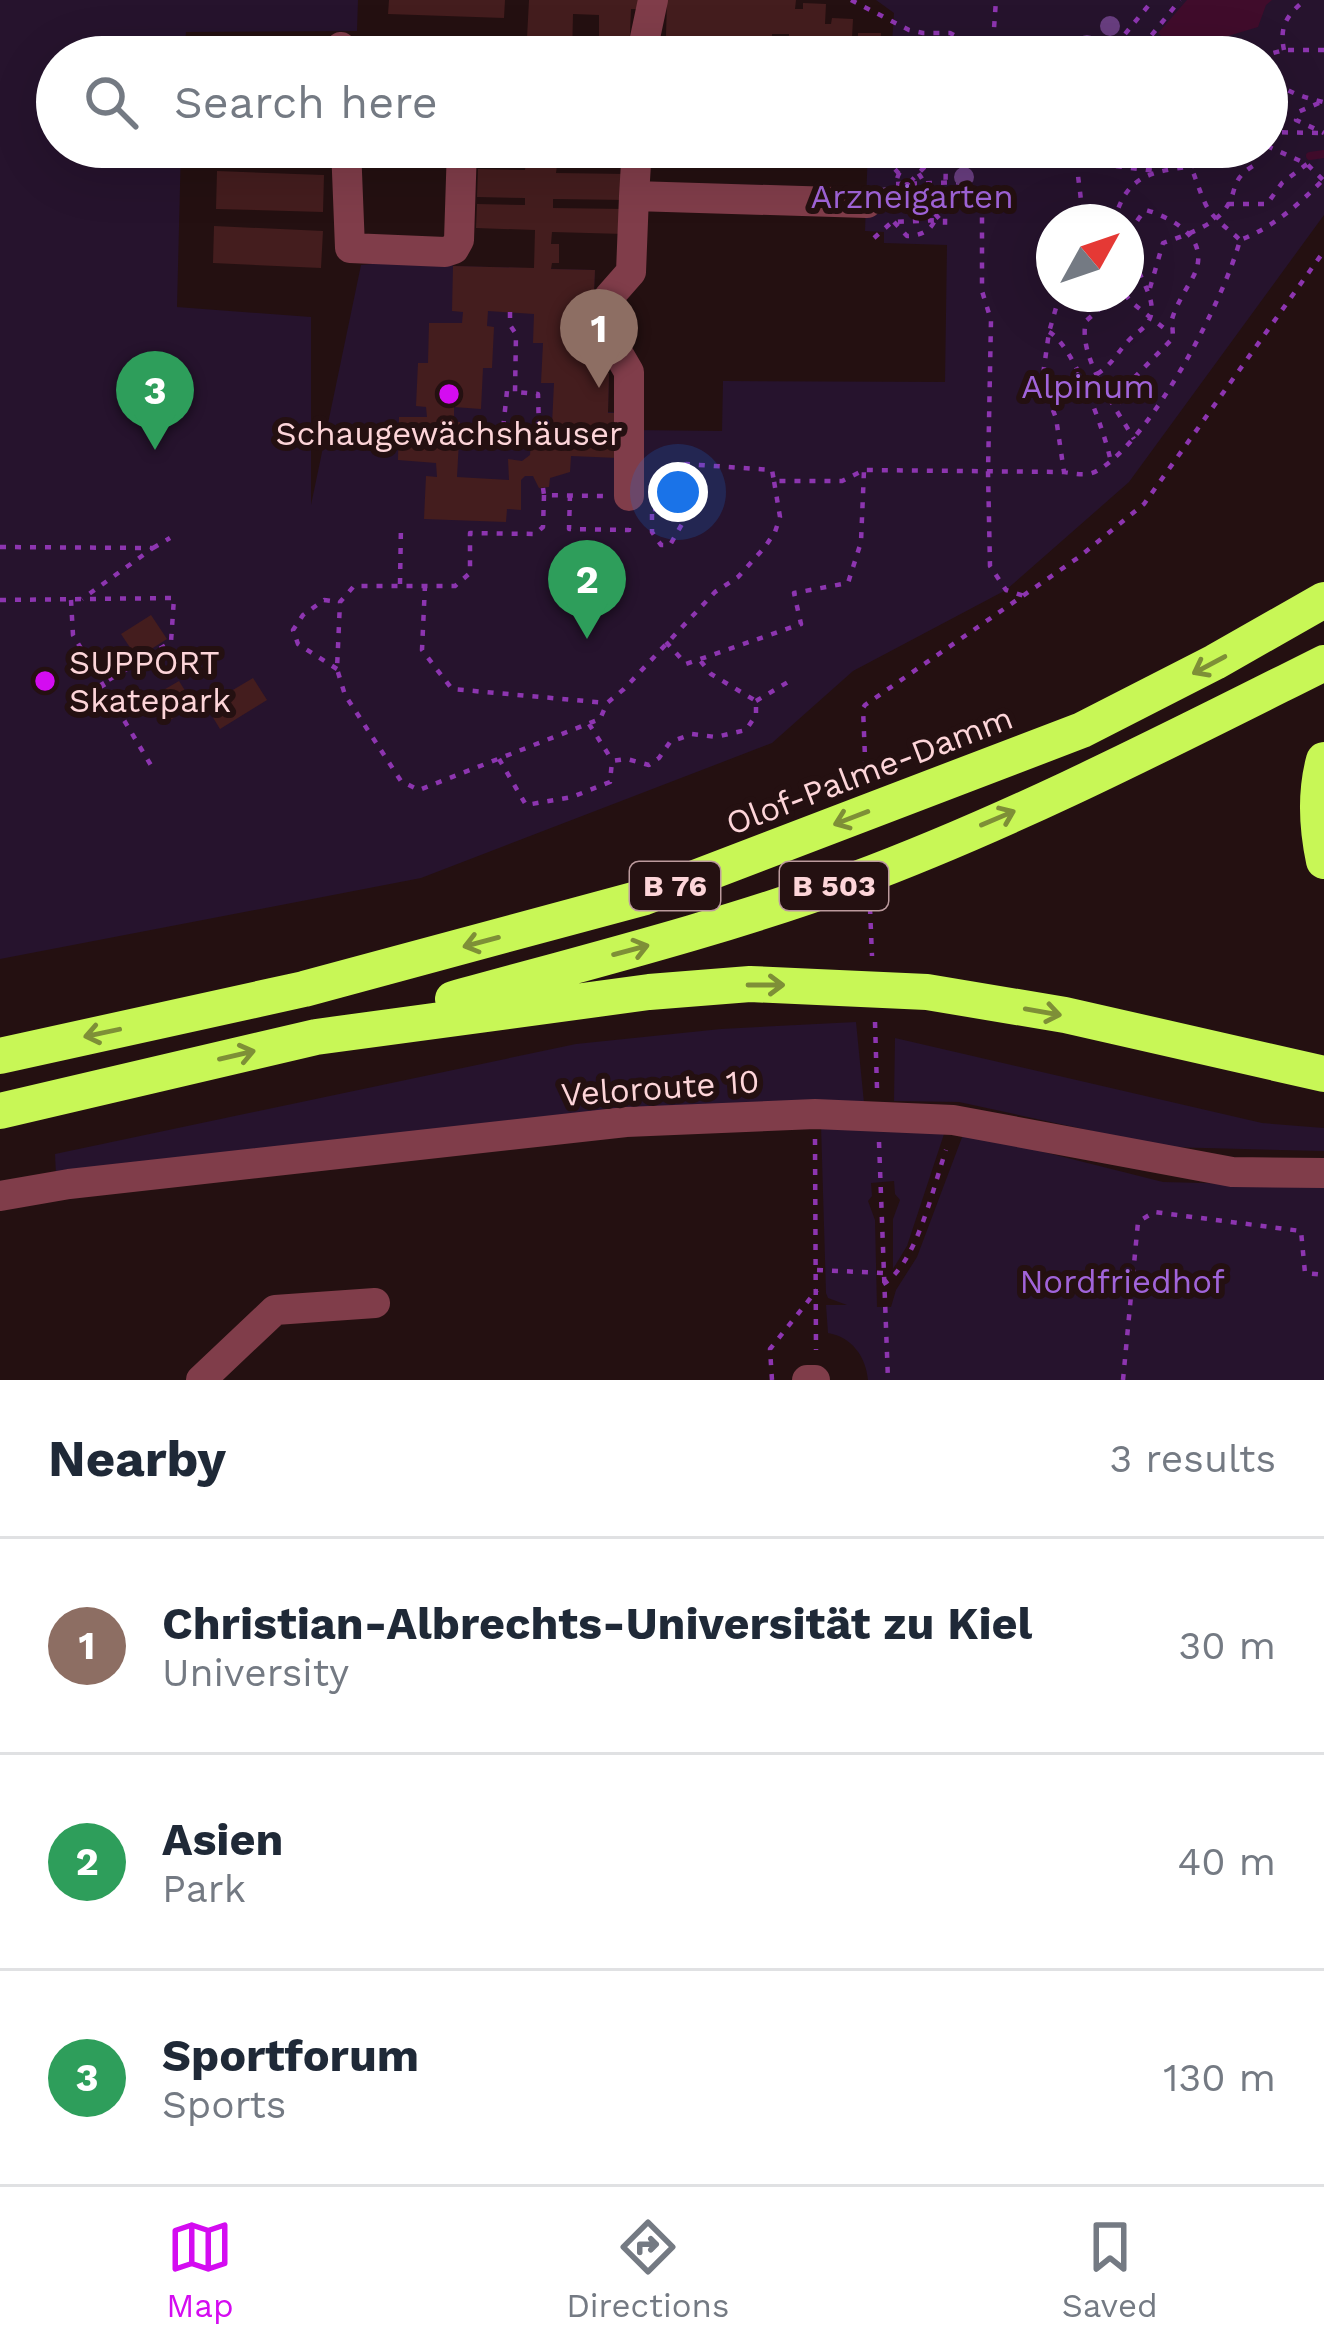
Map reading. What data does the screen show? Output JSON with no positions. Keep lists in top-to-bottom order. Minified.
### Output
{"streets":{"highway":["Olof-Palme-Damm","B 76","B 503"],"street":["Veloroute 10"]},"parks":["Arzneigarten","Alpinum","Nordfriedhof"],"places":["Schaugewächshäuser","SUPPORT Skatepark"],"north":"top right","page":{"search":"Search here","pins":["1","3","2"],"heading":["Nearby","3 results"],"list":[{"mark":"1","name":"Christian-Albrechts-Universität zu Kiel","note":"University","value":"30 m"},{"mark":"2","name":"Asien","note":"Park","value":"40 m"},{"mark":"3","name":"Sportforum","note":"Sports","value":"130 m"}],"nav":["Map","Directions","Saved"]}}
